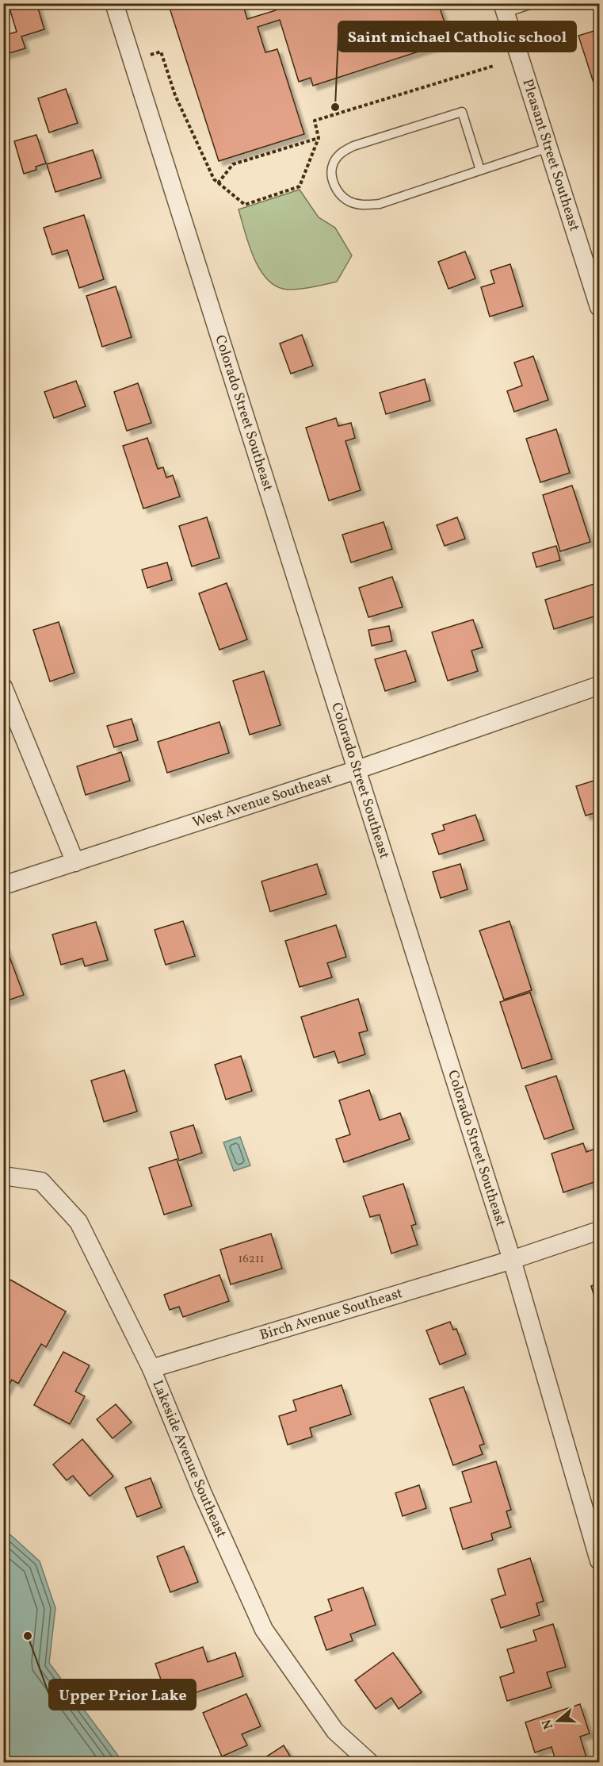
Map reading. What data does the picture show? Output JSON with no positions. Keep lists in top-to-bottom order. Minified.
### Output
{"streets":{"street":["Pleasant Street Southeast","Colorado Street Southeast","West Avenue Southeast","Birch Avenue Southeast","Lakeside Avenue Southeast"]},"crossings":[["Colorado Street Southeast","West Avenue Southeast"],["Colorado Street Southeast","Birch Avenue Southeast"],["Birch Avenue Southeast","Lakeside Avenue Southeast"]],"places":["Saint michael Catholic school","Upper Prior Lake"],"house_numbers":["16211"],"north":"left"}
